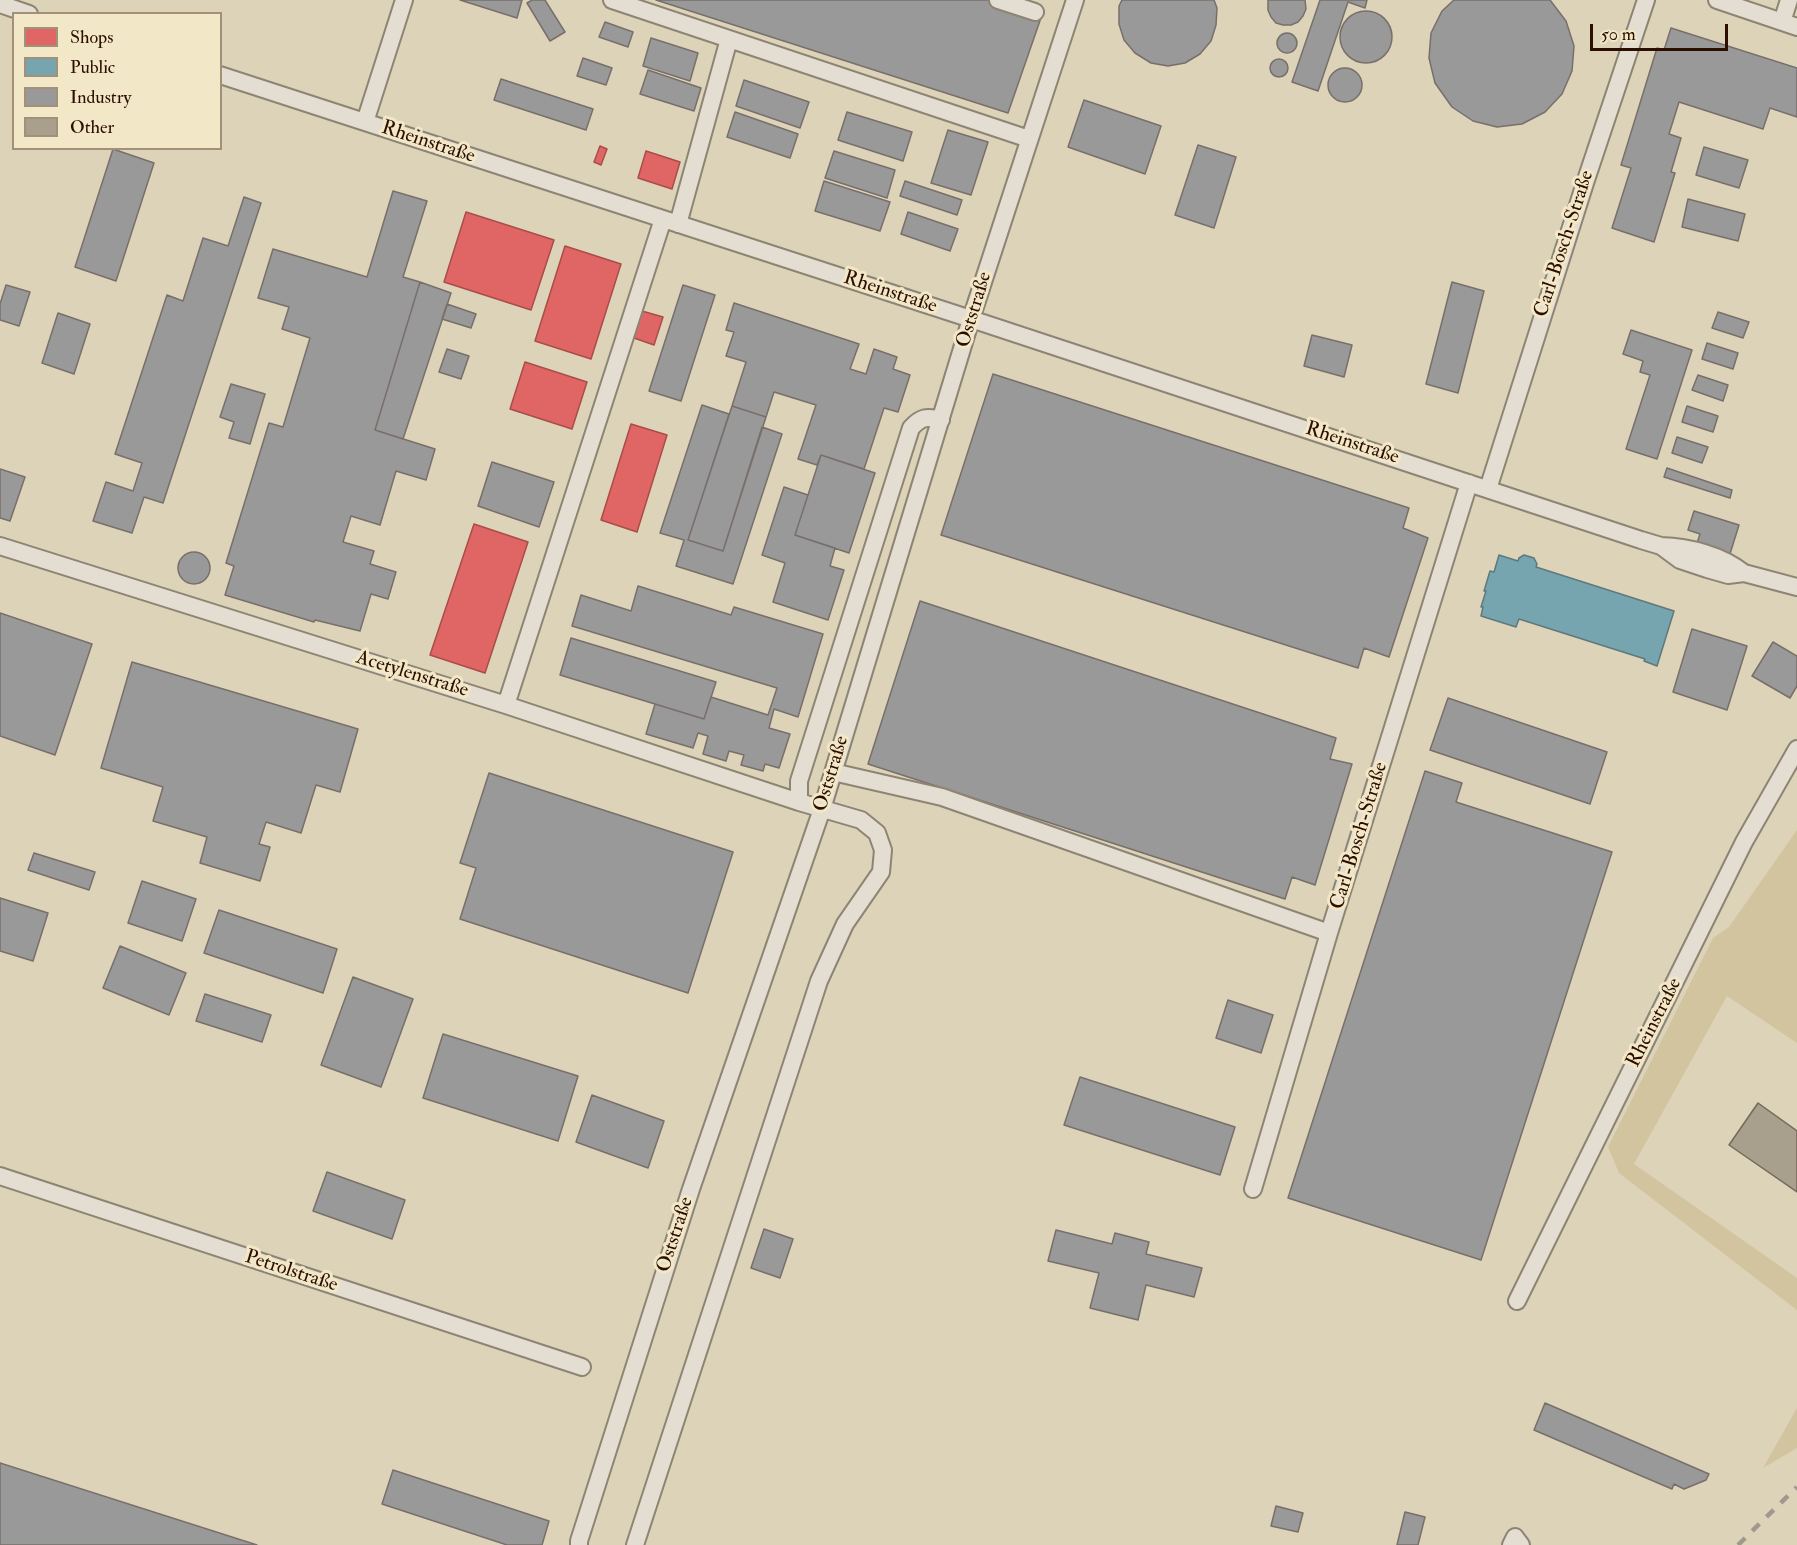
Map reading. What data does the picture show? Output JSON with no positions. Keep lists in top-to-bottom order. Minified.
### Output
{"streets":{"street":["Rheinstraße","Carl-Bosch-Straße","Oststraße","Acetylenstraße","Petrolstraße"]},"crossings":[["Rheinstraße","Carl-Bosch-Straße"],["Rheinstraße","Oststraße"],["Oststraße","Acetylenstraße"]],"legend":["Shops","Public","Industry","Other"],"scale_bar":"50 m"}
